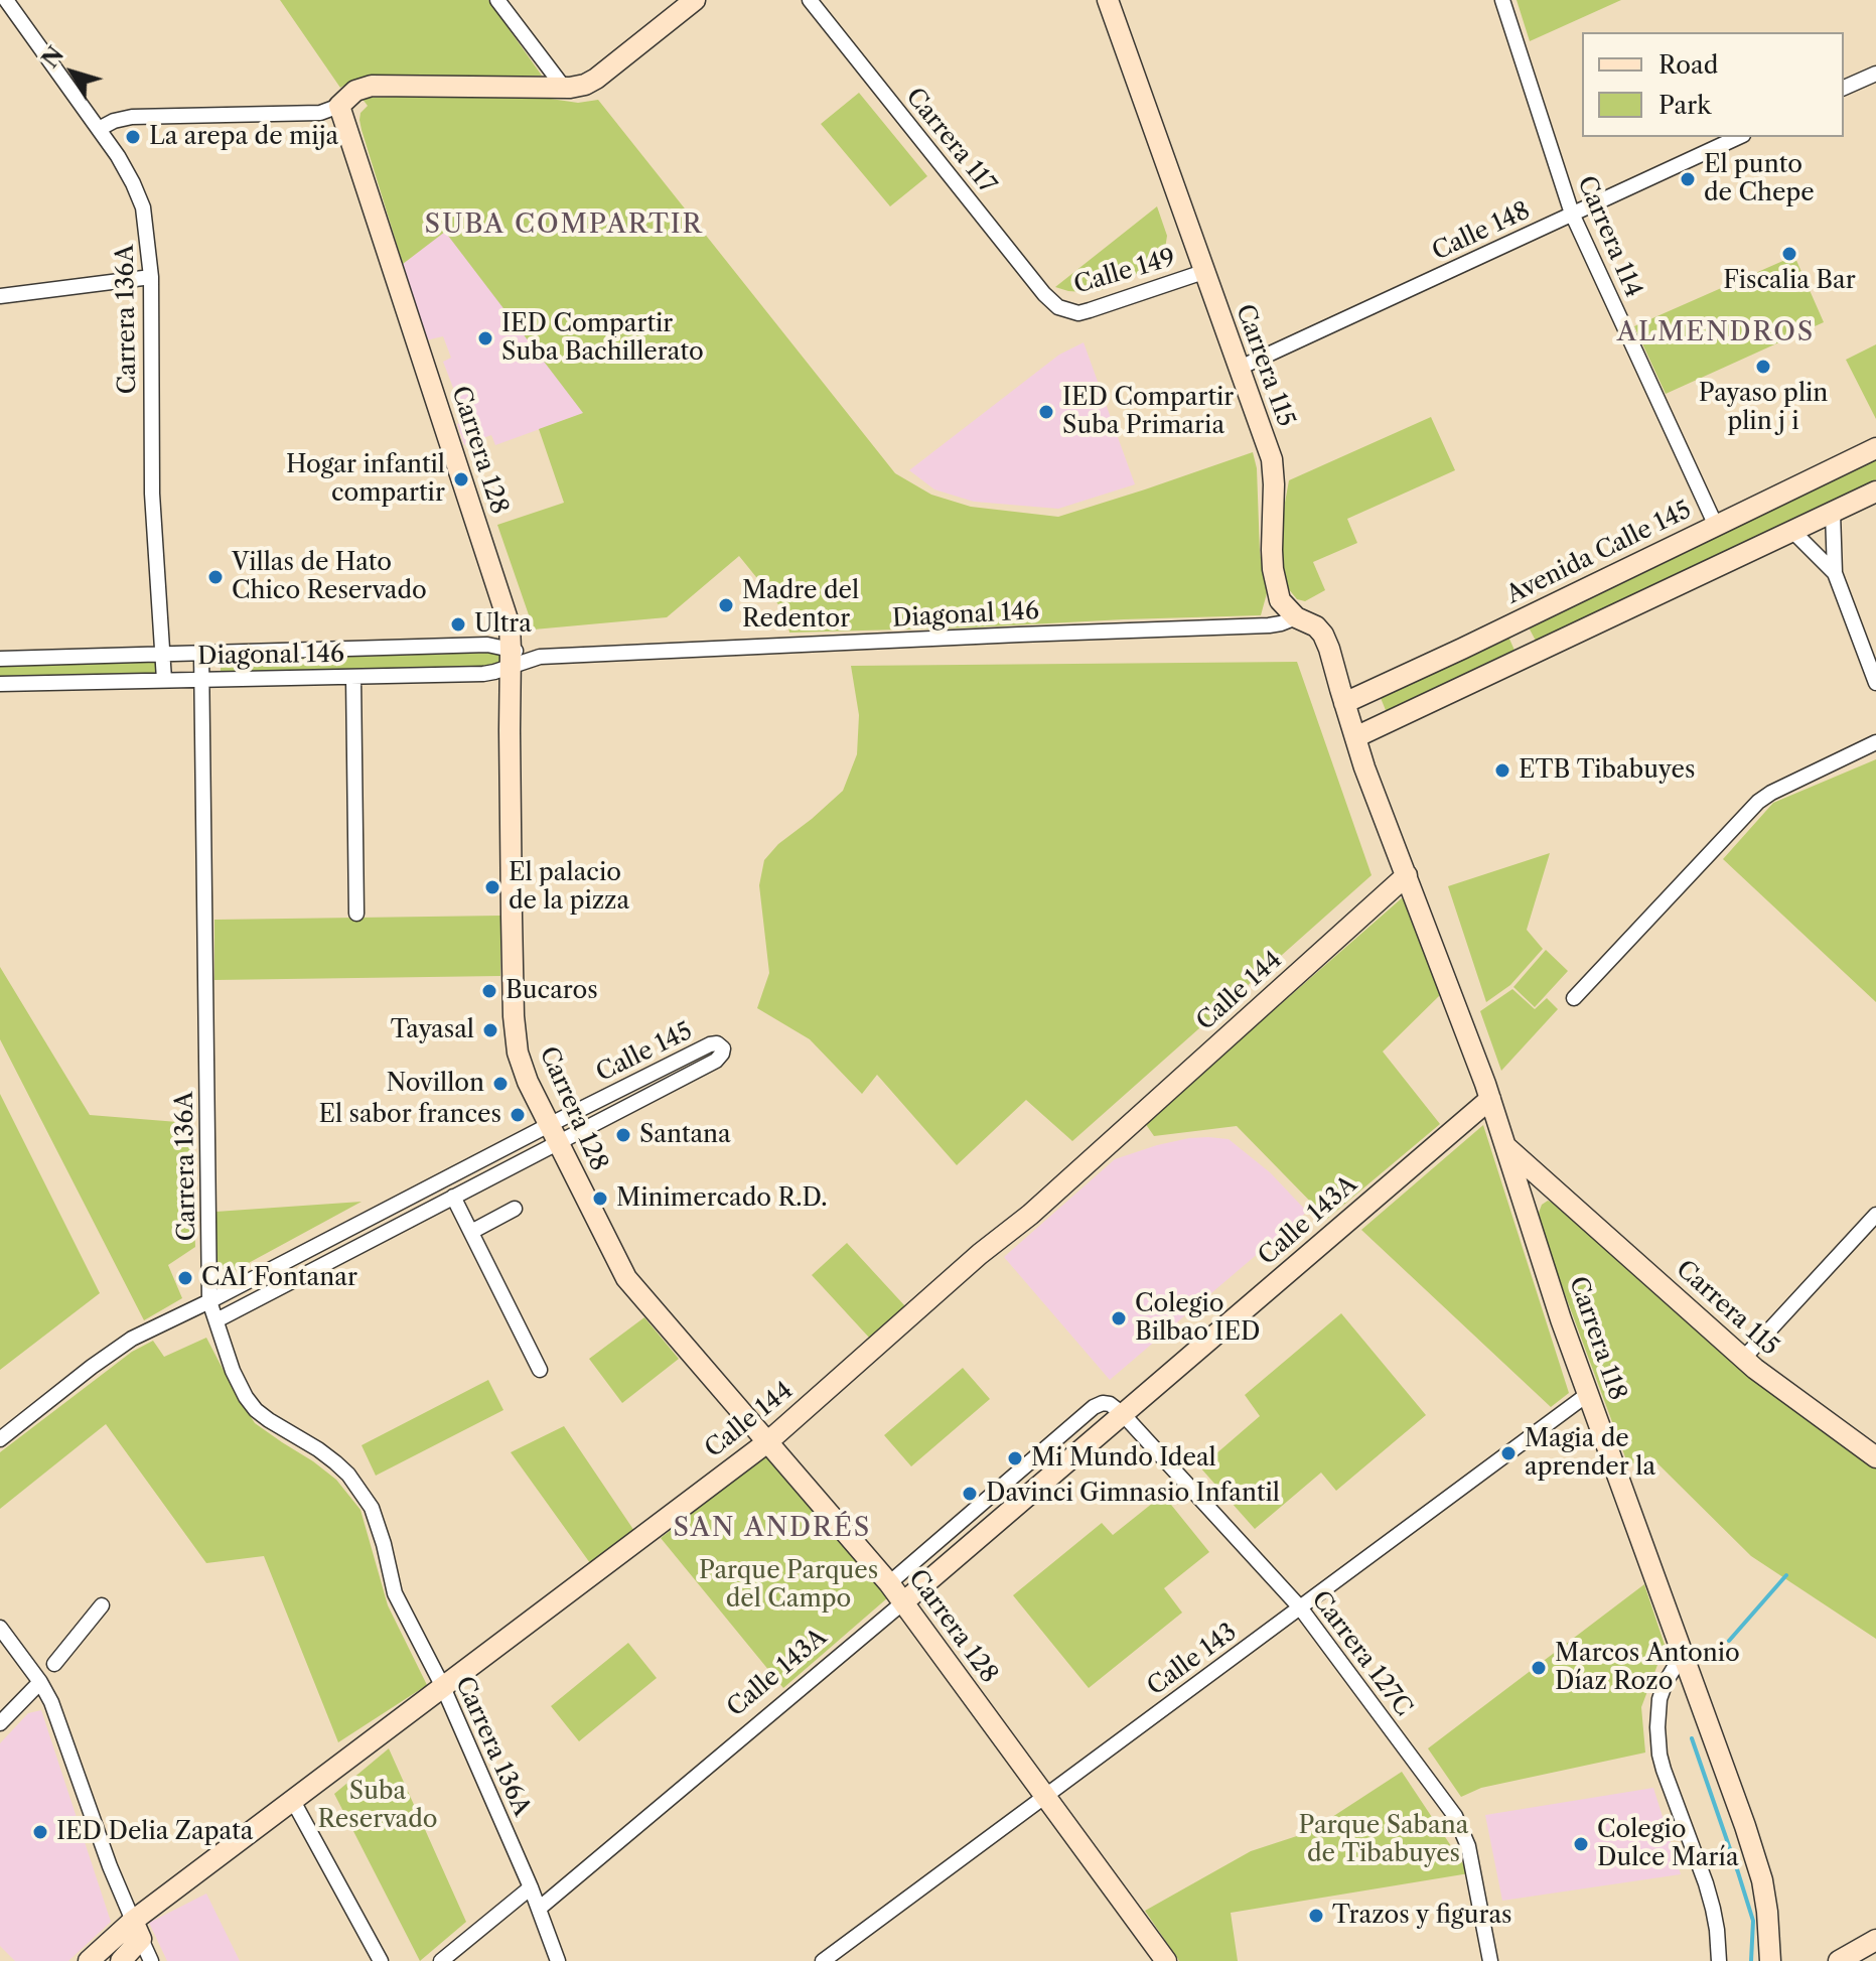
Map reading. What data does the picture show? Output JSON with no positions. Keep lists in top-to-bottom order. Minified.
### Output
{"streets":{"street":["Carrera 117","Calle 148","Carrera 114","Calle 149","Carrera 136A","Carrera 115","Carrera 128","Avenida Calle 145","Diagonal 146","Calle 144","Calle 145","Calle 143A","Carrera 118","Carrera 127C","Calle 143"]},"crossings":[["Carrera 117","Calle 149"],["Calle 148","Carrera 114"],["Calle 148","Carrera 115"],["Carrera 114","Avenida Calle 145"],["Calle 149","Carrera 115"],["Carrera 136A","Diagonal 146"],["Carrera 136A","Calle 144"],["Carrera 136A","Calle 145"],["Carrera 136A","Calle 143A"],["Carrera 115","Avenida Calle 145"],["Carrera 115","Diagonal 146"],["Carrera 115","Carrera 118"],["Carrera 128","Diagonal 146"],["Carrera 128","Calle 144"],["Carrera 128","Calle 145"],["Carrera 128","Calle 143A"],["Carrera 128","Calle 143"],["Calle 144","Carrera 118"],["Calle 143A","Carrera 118"],["Calle 143A","Carrera 127C"],["Carrera 118","Calle 143"],["Carrera 127C","Calle 143"]],"districts":["SUBA COMPARTIR","ALMENDROS","SAN ANDRÉS"],"parks":["Parque Parques del Campo","Suba Reservado","Parque Sabana de Tibabuyes"],"places":["La arepa de mija","El punto de Chepe","Fiscalia Bar","IED Compartir Suba Bachillerato","Payaso plin plin j i","IED Compartir Suba Primaria","Hogar infantil compartir","Villas de Hato Chico Reservado","Madre del Redentor","Ultra","ETB Tibabuyes","El palacio de la pizza","Bucaros","Tayasal","Novillon","El sabor frances","Santana","Minimercado R.D.","CAI Fontanar","Colegio Bilbao IED","Magia de aprender la","Mi Mundo Ideal","Davinci Gimnasio Infantil","Marcos Antonio Díaz Rozo","IED Delia Zapata","Colegio Dulce María","Trazos y figuras"],"legend":["Road","Park"],"north":"top left"}
